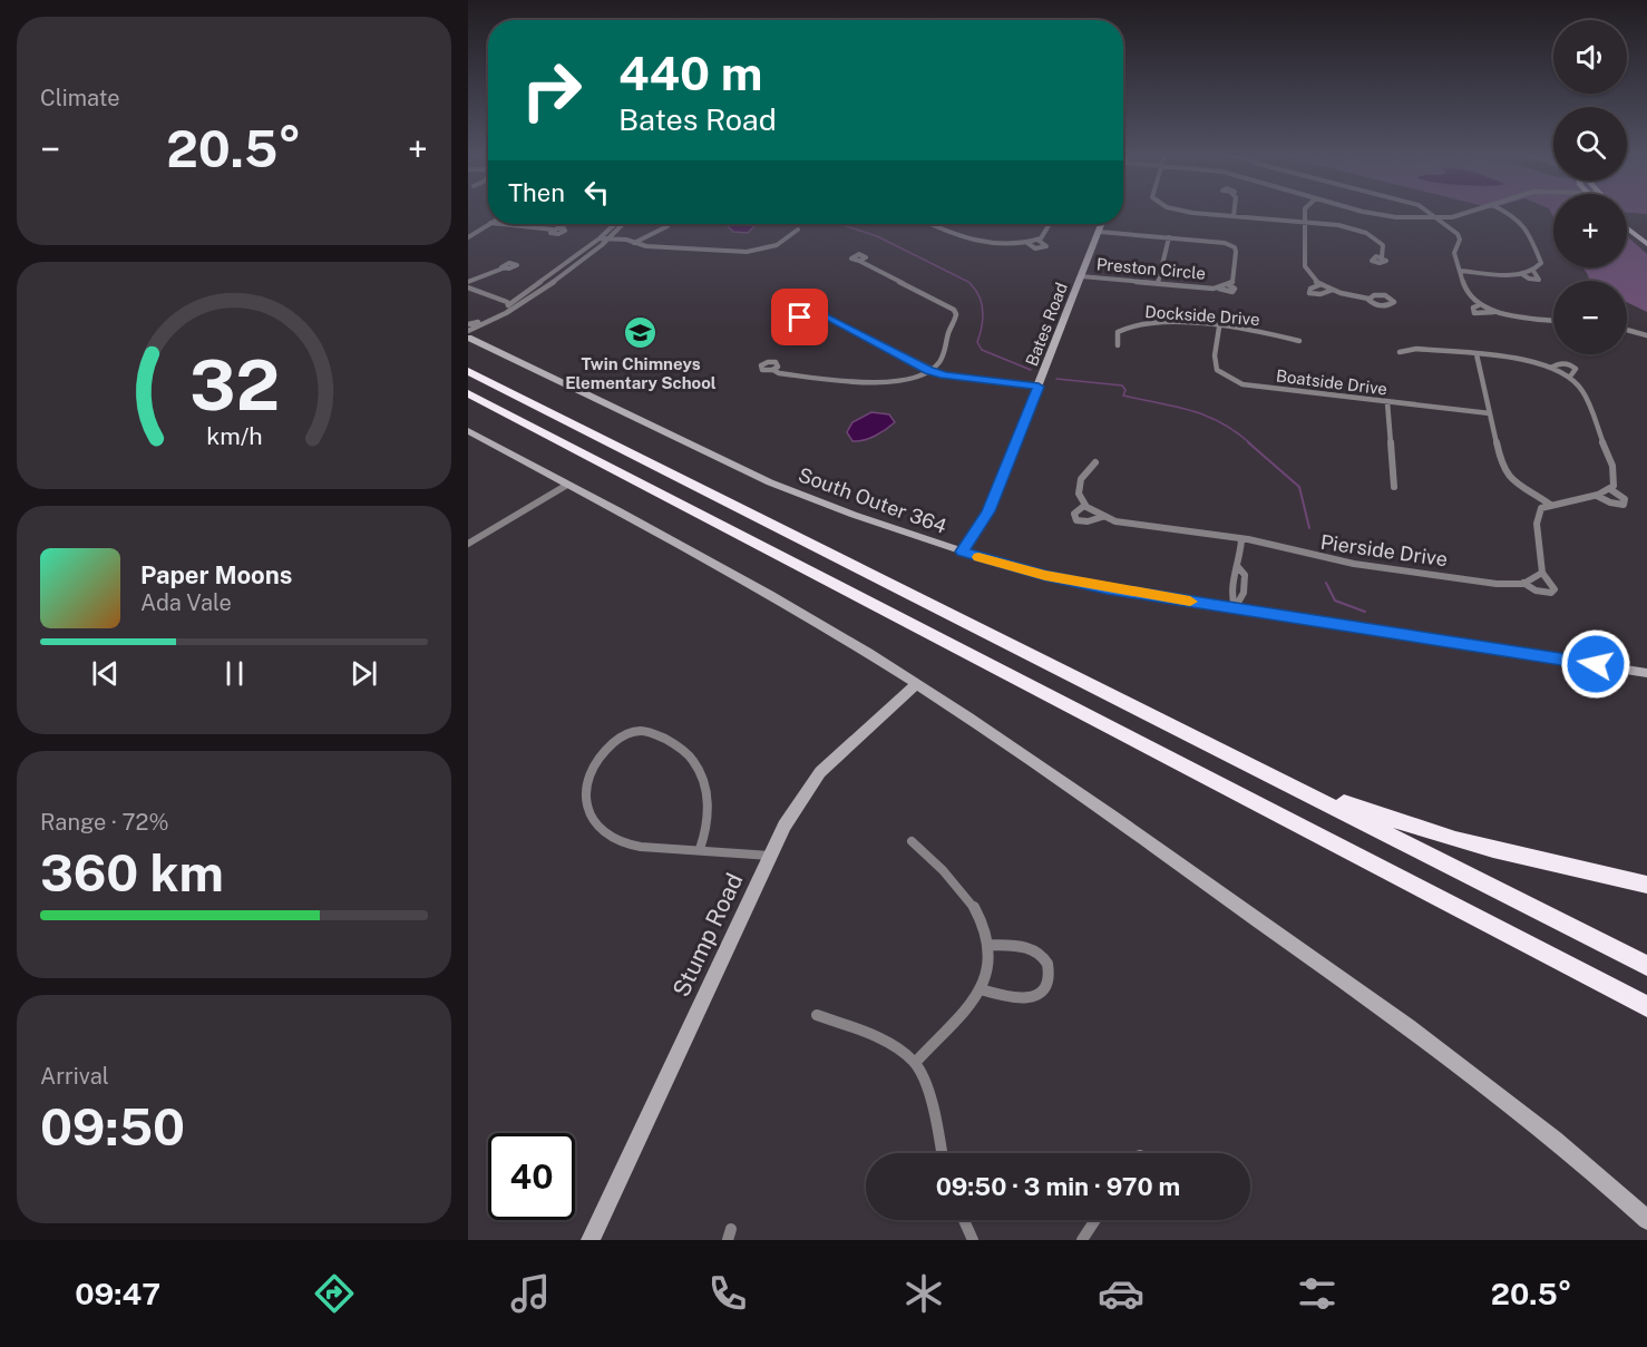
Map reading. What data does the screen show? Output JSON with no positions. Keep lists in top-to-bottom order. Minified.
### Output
{"streets":{"street":["Preston Circle","Dockside Drive","Bates Road","Boatside Drive","South Outer 364","Pierside Drive","Stump Road"]},"crossings":[["Preston Circle","Bates Road"],["Dockside Drive","Boatside Drive"],["Bates Road","South Outer 364"]],"places":{"school or university":["Twin Chimneys Elementary School"]},"page":{"tile":["Climate",["Range · 72%","360 km"],["Arrival","09:50"]],"map_buttons":["+","−"],"turn":["440 m","Bates Road"],"heat":["−","20.5°","+"],"then":"Then","song":["Paper Moons","Ada Vale"],"limit":"40","trip":"09:50 · 3 min · 970 m","tabs":["09:47","20.5°"],"gauge":["32","km/h"]}}
